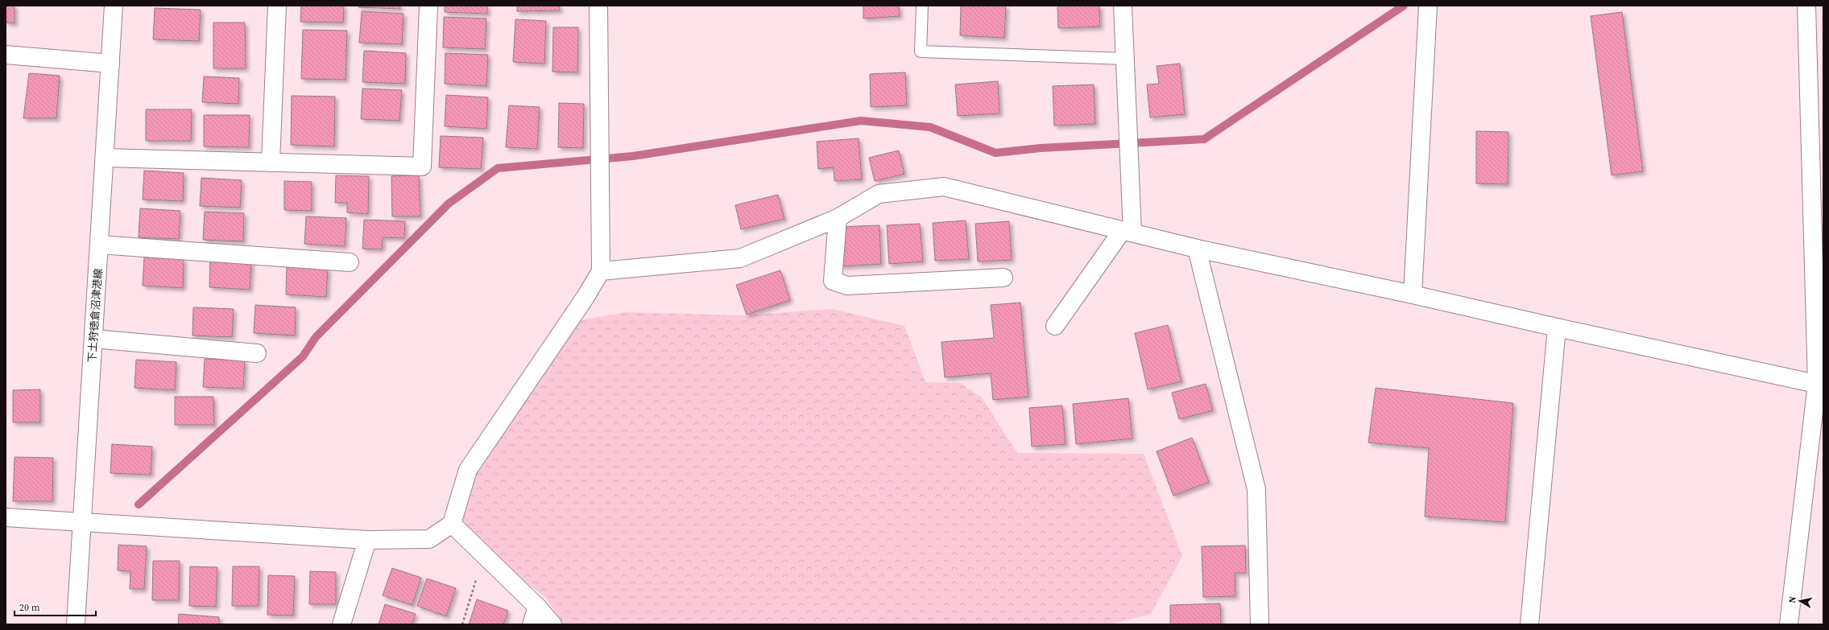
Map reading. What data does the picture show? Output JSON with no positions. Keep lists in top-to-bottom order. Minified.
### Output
{"streets":{"street":["下土狩徳倉沼津港線"]},"scale_bar":"20 m","north":"left"}
